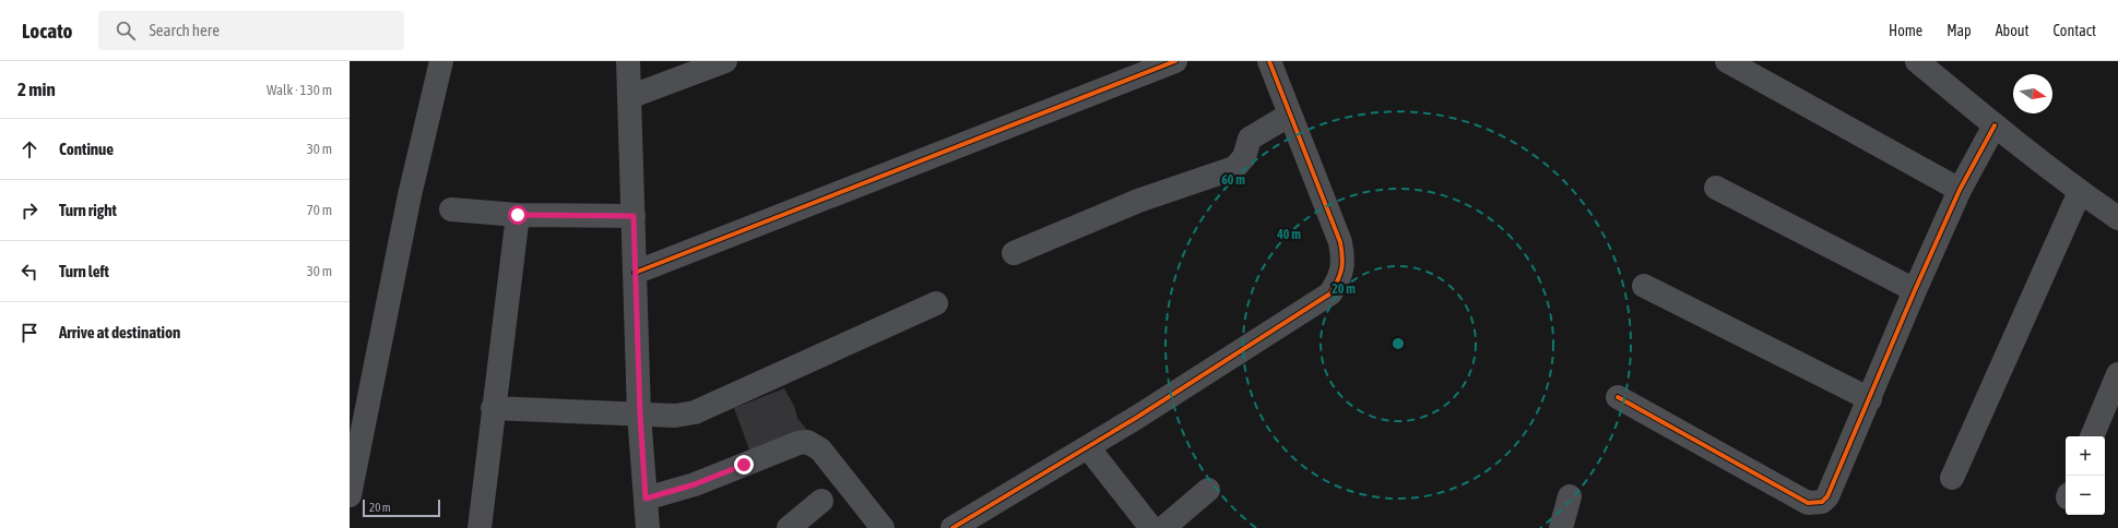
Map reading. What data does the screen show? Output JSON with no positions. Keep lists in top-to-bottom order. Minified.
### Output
{"scale_bar":"20 m","north":"right","page":{"header":"Locato","search":"Search here","nav":["Home","Map","About","Contact"],"heading":["2 min","Walk · 130 m"],"list":[["Continue","30 m"],["Turn right","70 m"],["Turn left","30 m"],"Arrive at destination"],"map_buttons":["+","−"],"scale":"20 m"},"rings":["60 m","40 m","20 m"]}
